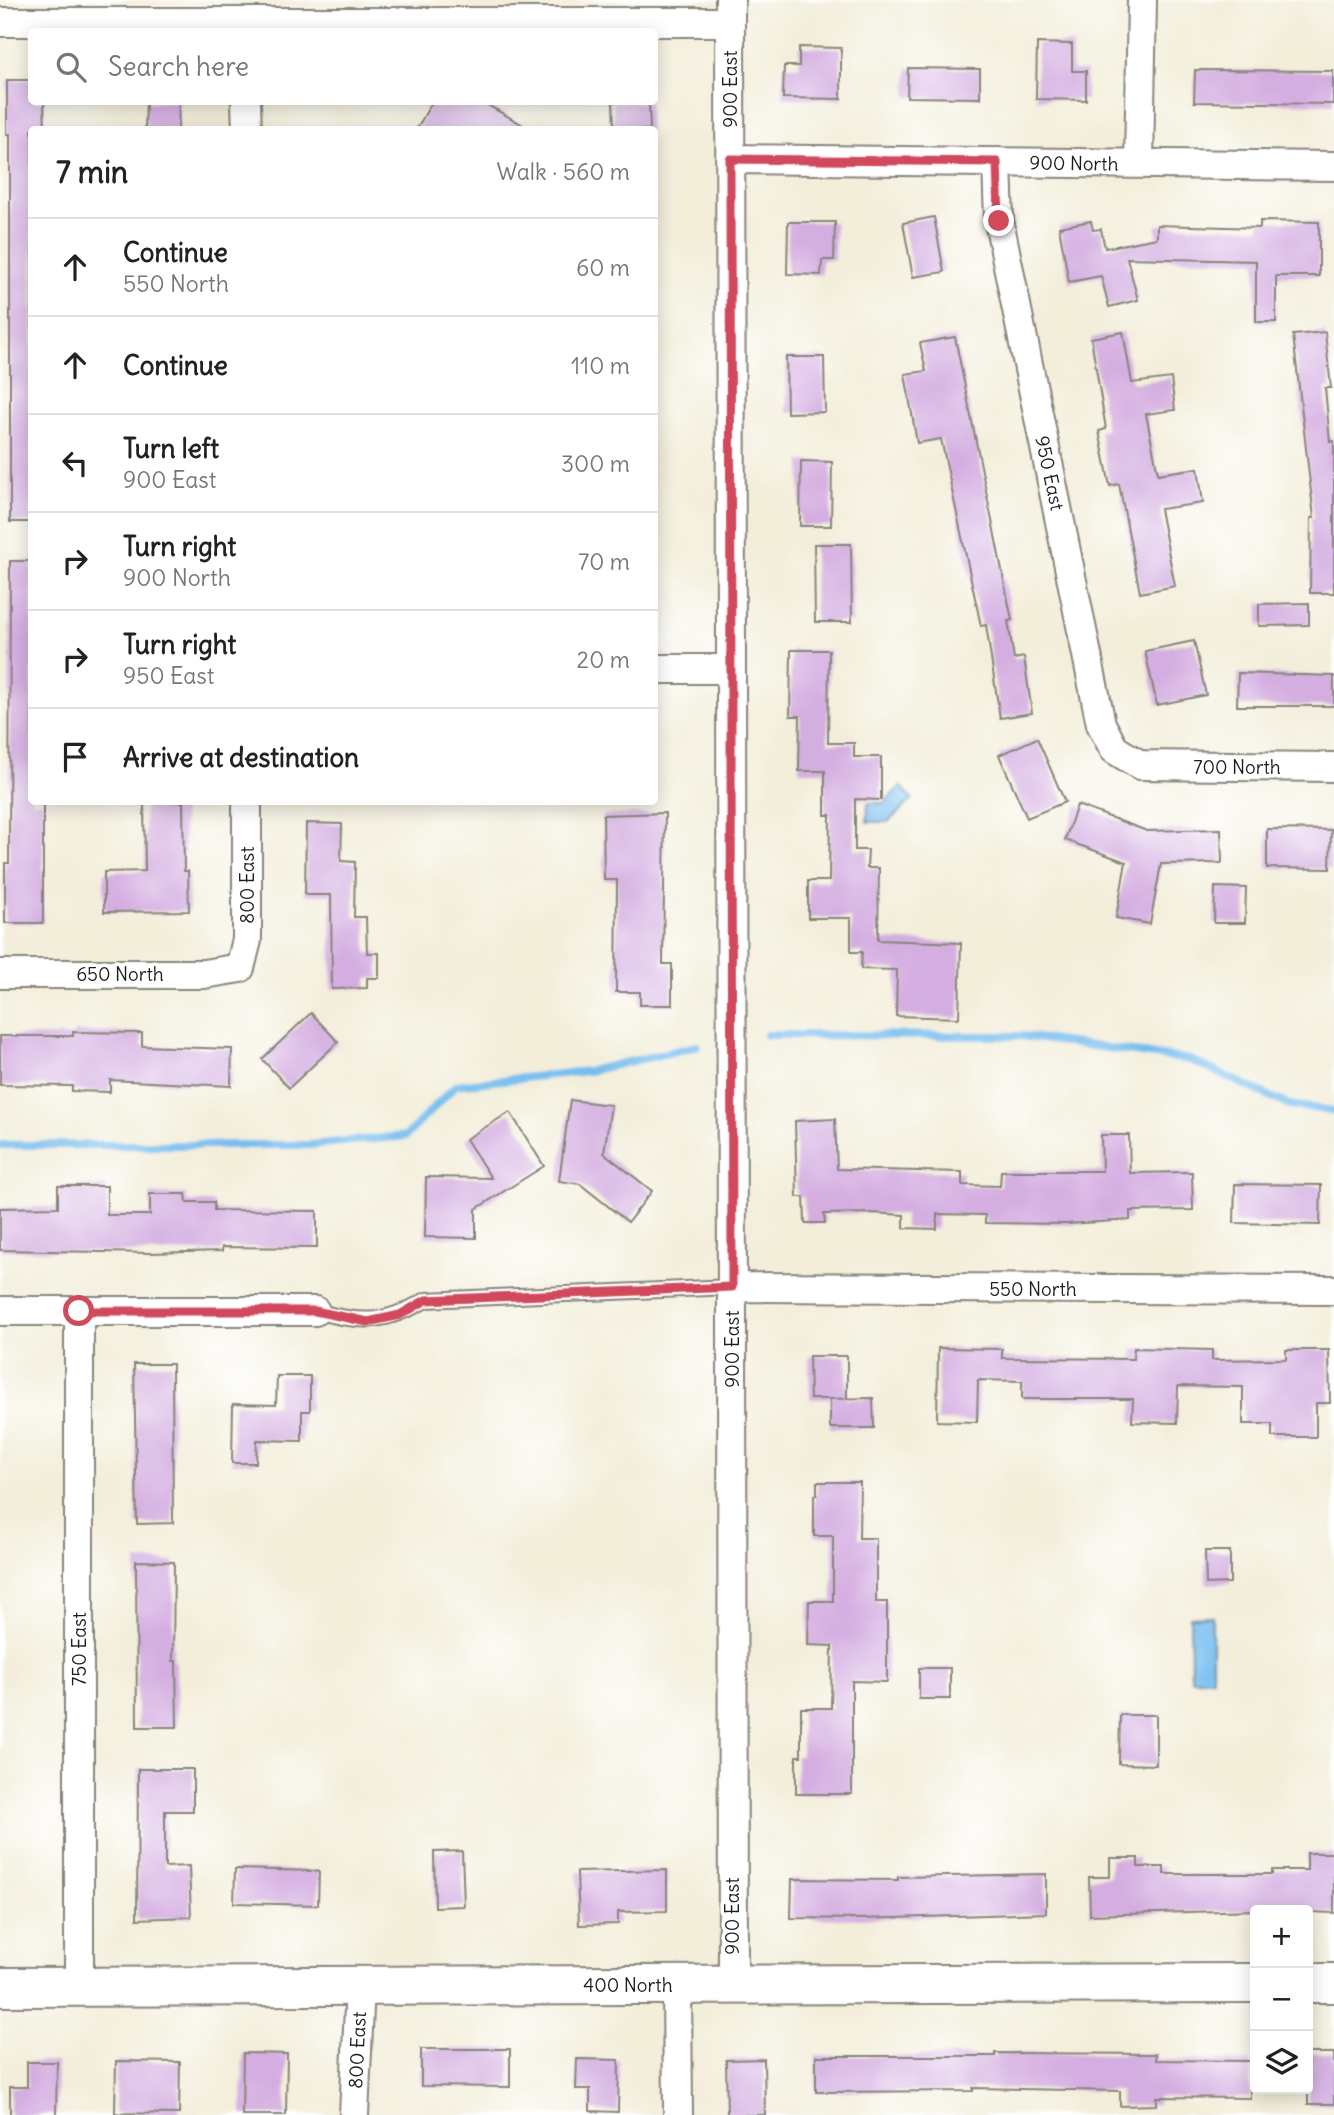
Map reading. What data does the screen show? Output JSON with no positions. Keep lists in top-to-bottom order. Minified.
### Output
{"streets":{"main road":["400 North"],"street":["900 East","900 North","950 East","700 North","800 East","650 North","550 North","750 East"]},"crossings":[["900 East","900 North"],["900 East","550 North"],["900 East","400 North"],["900 North","950 East"],["950 East","700 North"],["800 East","650 North"],["800 East","400 North"],["750 East","400 North"]],"page":{"search":"Search here","heading":["7 min","Walk · 560 m"],"list":[["Continue","550 North","60 m"],["Continue","110 m"],["Turn left","900 East","300 m"],["Turn right","900 North","70 m"],["Turn right","950 East","20 m"],"Arrive at destination"],"map_buttons":["+","−"]}}
